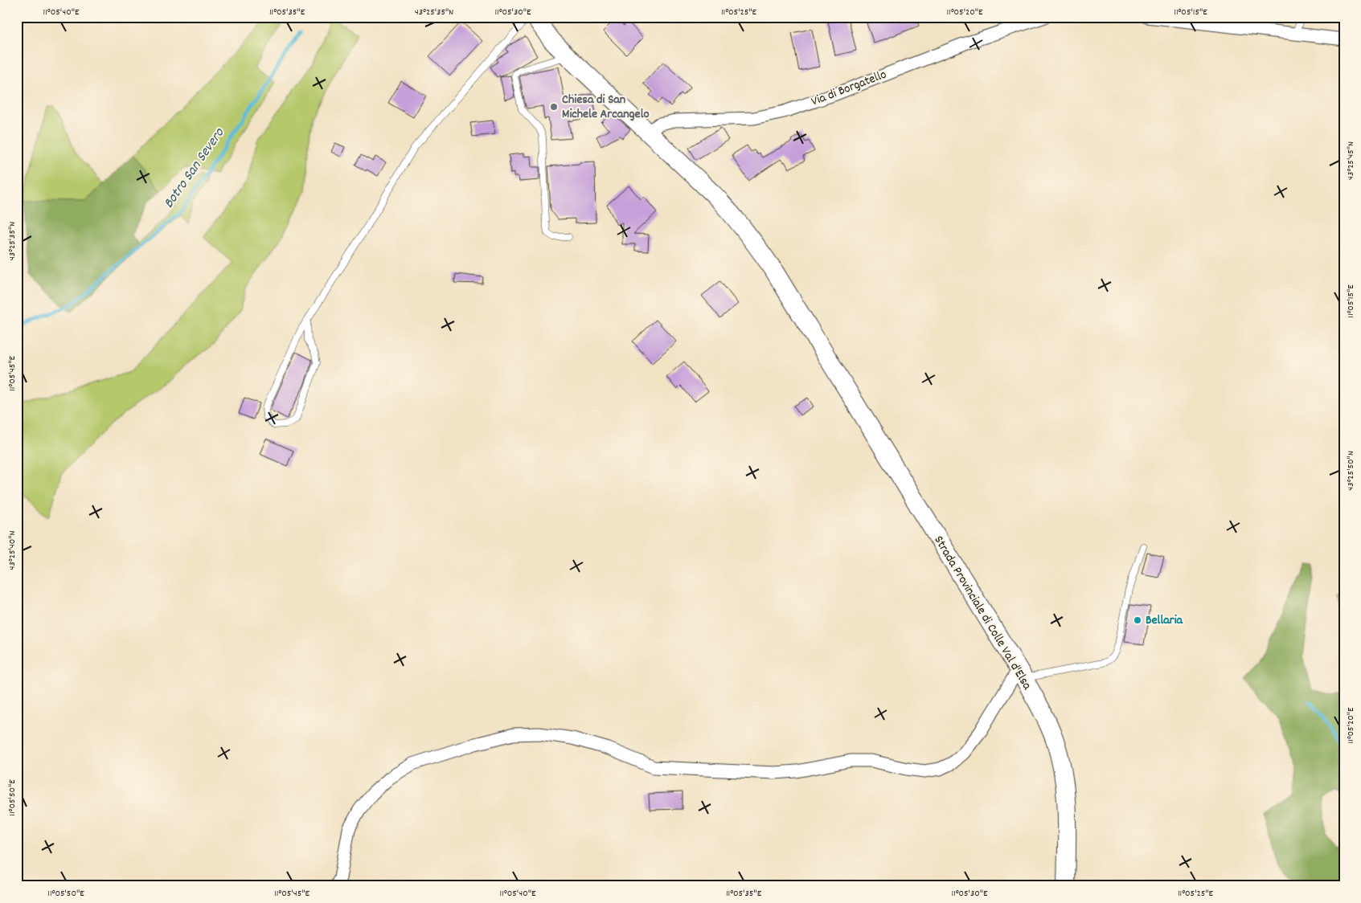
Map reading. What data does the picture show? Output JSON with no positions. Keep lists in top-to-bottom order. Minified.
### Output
{"streets":{"main road":["Strada Provinciale di Colle Val d'Elsa"],"street":["Via di Borgatello"]},"crossings":[["Via di Borgatello","Strada Provinciale di Colle Val d'Elsa"]],"water":["Botro San Severo"],"places":["Chiesa di San Michele Arcangelo","Bellaria"],"coordinates":["11°05'40\"E","11°05'35\"E","43°25'35\"N","11°05'30\"E","11°05'25\"E","11°05'20\"E","11°05'15\"E","43°25'45\"N","11°05'45\"E","43°25'50\"N","43°25'40\"N","11°05'50\"E"]}
